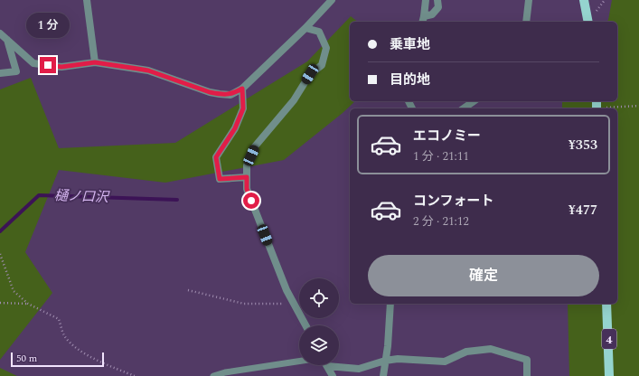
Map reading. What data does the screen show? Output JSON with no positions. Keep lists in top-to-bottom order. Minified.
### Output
{"streets":{"main road":["4"]},"water":["樋ノ口沢"],"scale_bar":"50 m","page":{"bubble":"1 分","banner":["乗車地","目的地"],"list":[{"name":"エコノミー","note":"1 分 · 21:11","value":"¥353"},{"name":"コンフォート","note":"2 分 · 21:12","value":"¥477"}],"buttons":"確定","scale":"50 m"}}
